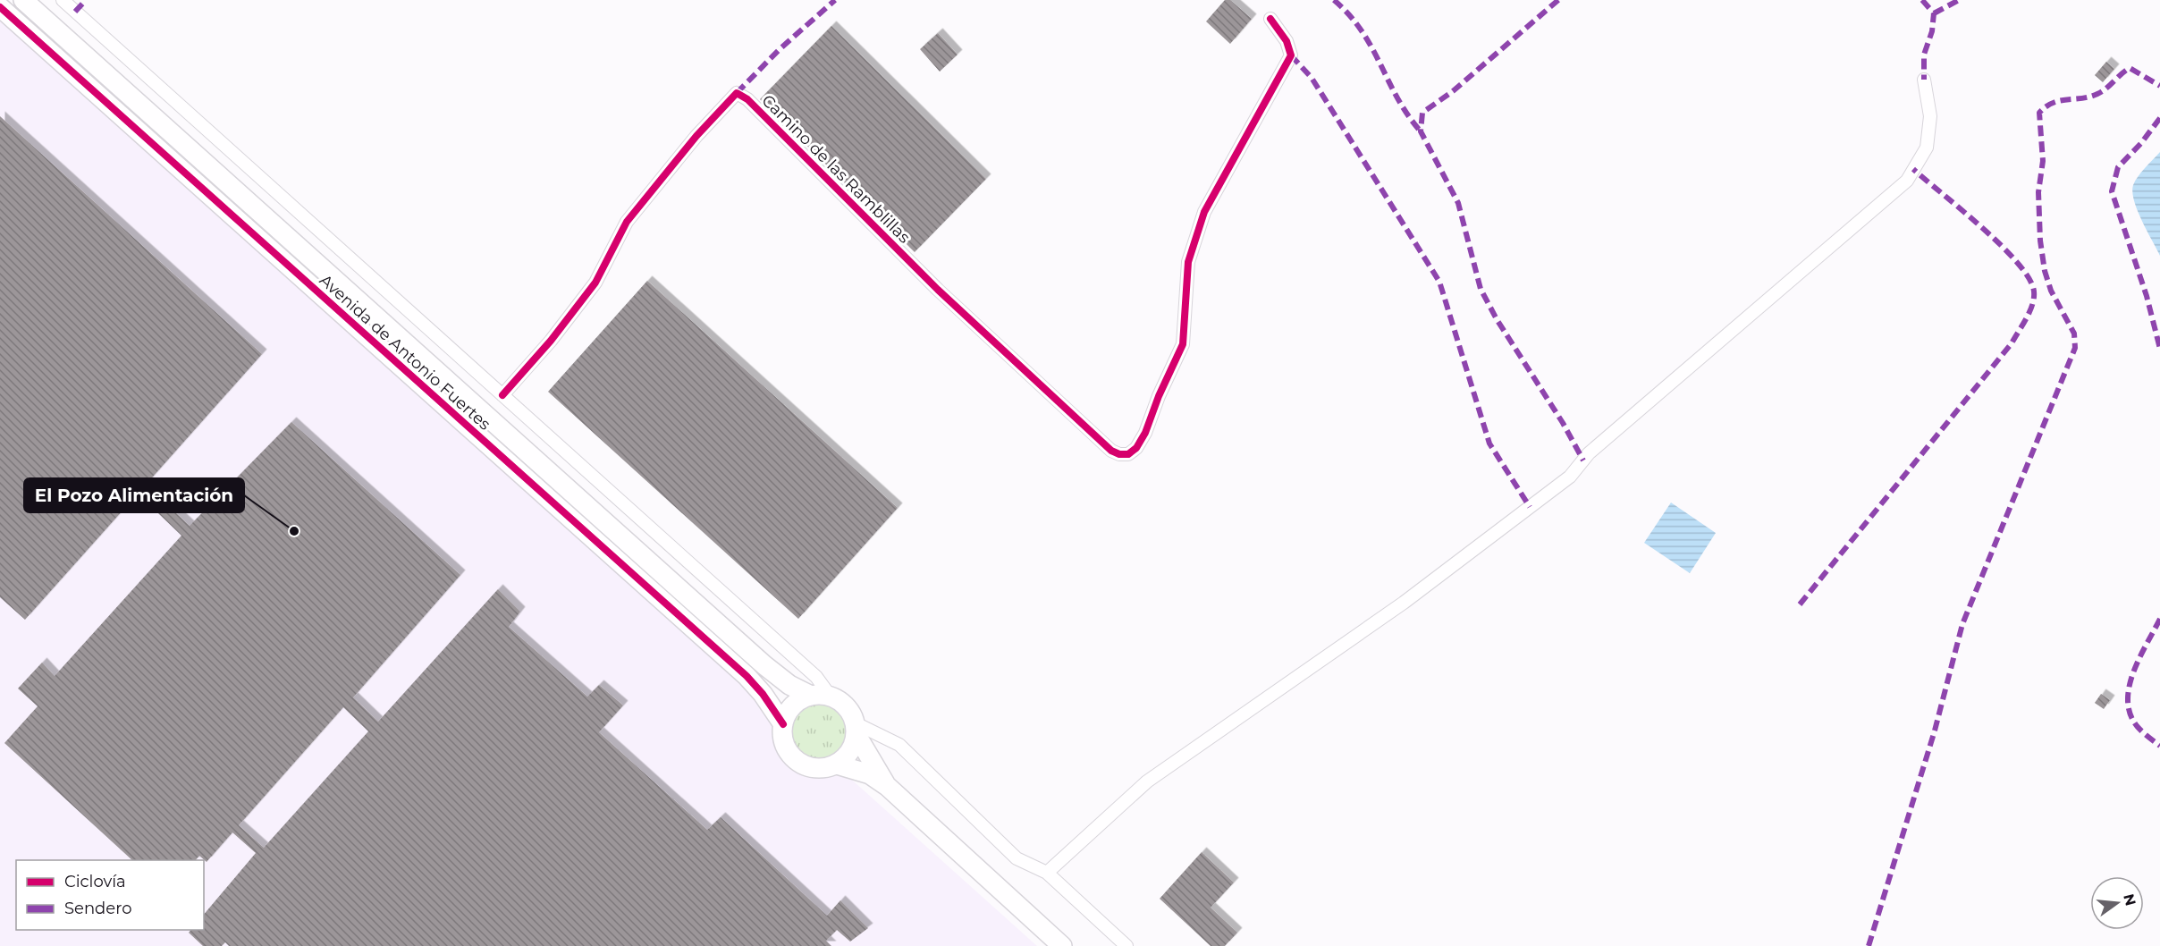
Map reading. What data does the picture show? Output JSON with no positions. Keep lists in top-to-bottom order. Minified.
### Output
{"streets":{"main road":["Avenida de Antonio Fuertes"],"street":["Camino de las Ramblillas"]},"crossings":[["Camino de las Ramblillas","Avenida de Antonio Fuertes"]],"places":["El Pozo Alimentación"],"legend":["Ciclovía","Sendero"],"north":"right"}
